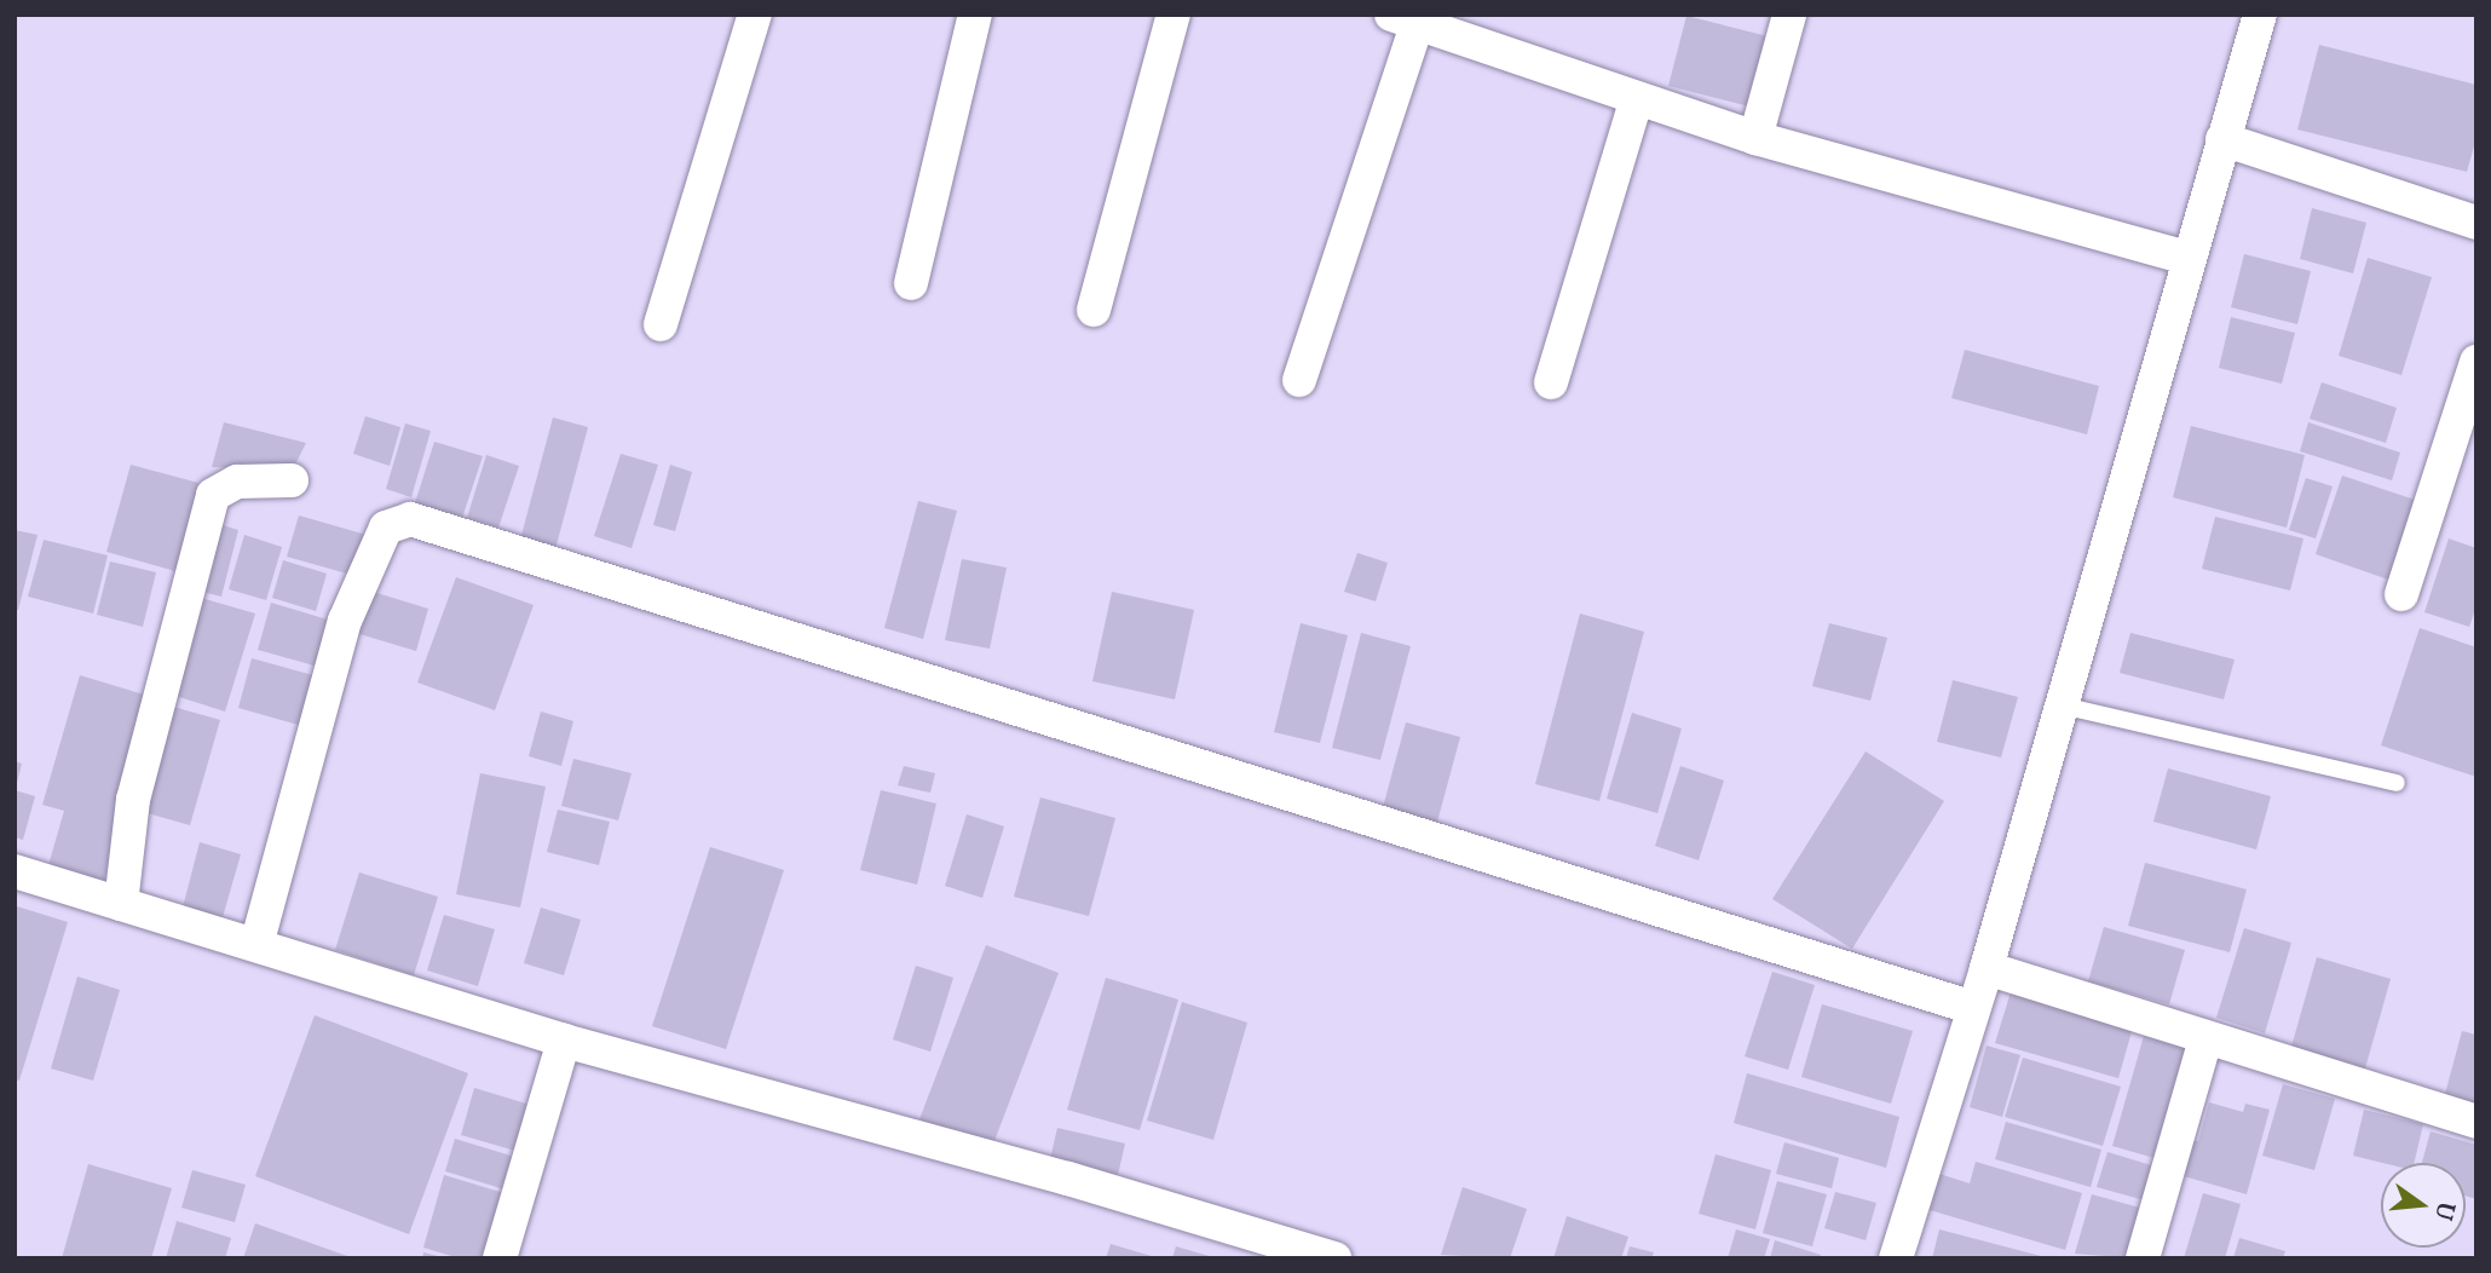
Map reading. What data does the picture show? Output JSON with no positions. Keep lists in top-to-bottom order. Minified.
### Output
{"north":"right"}
